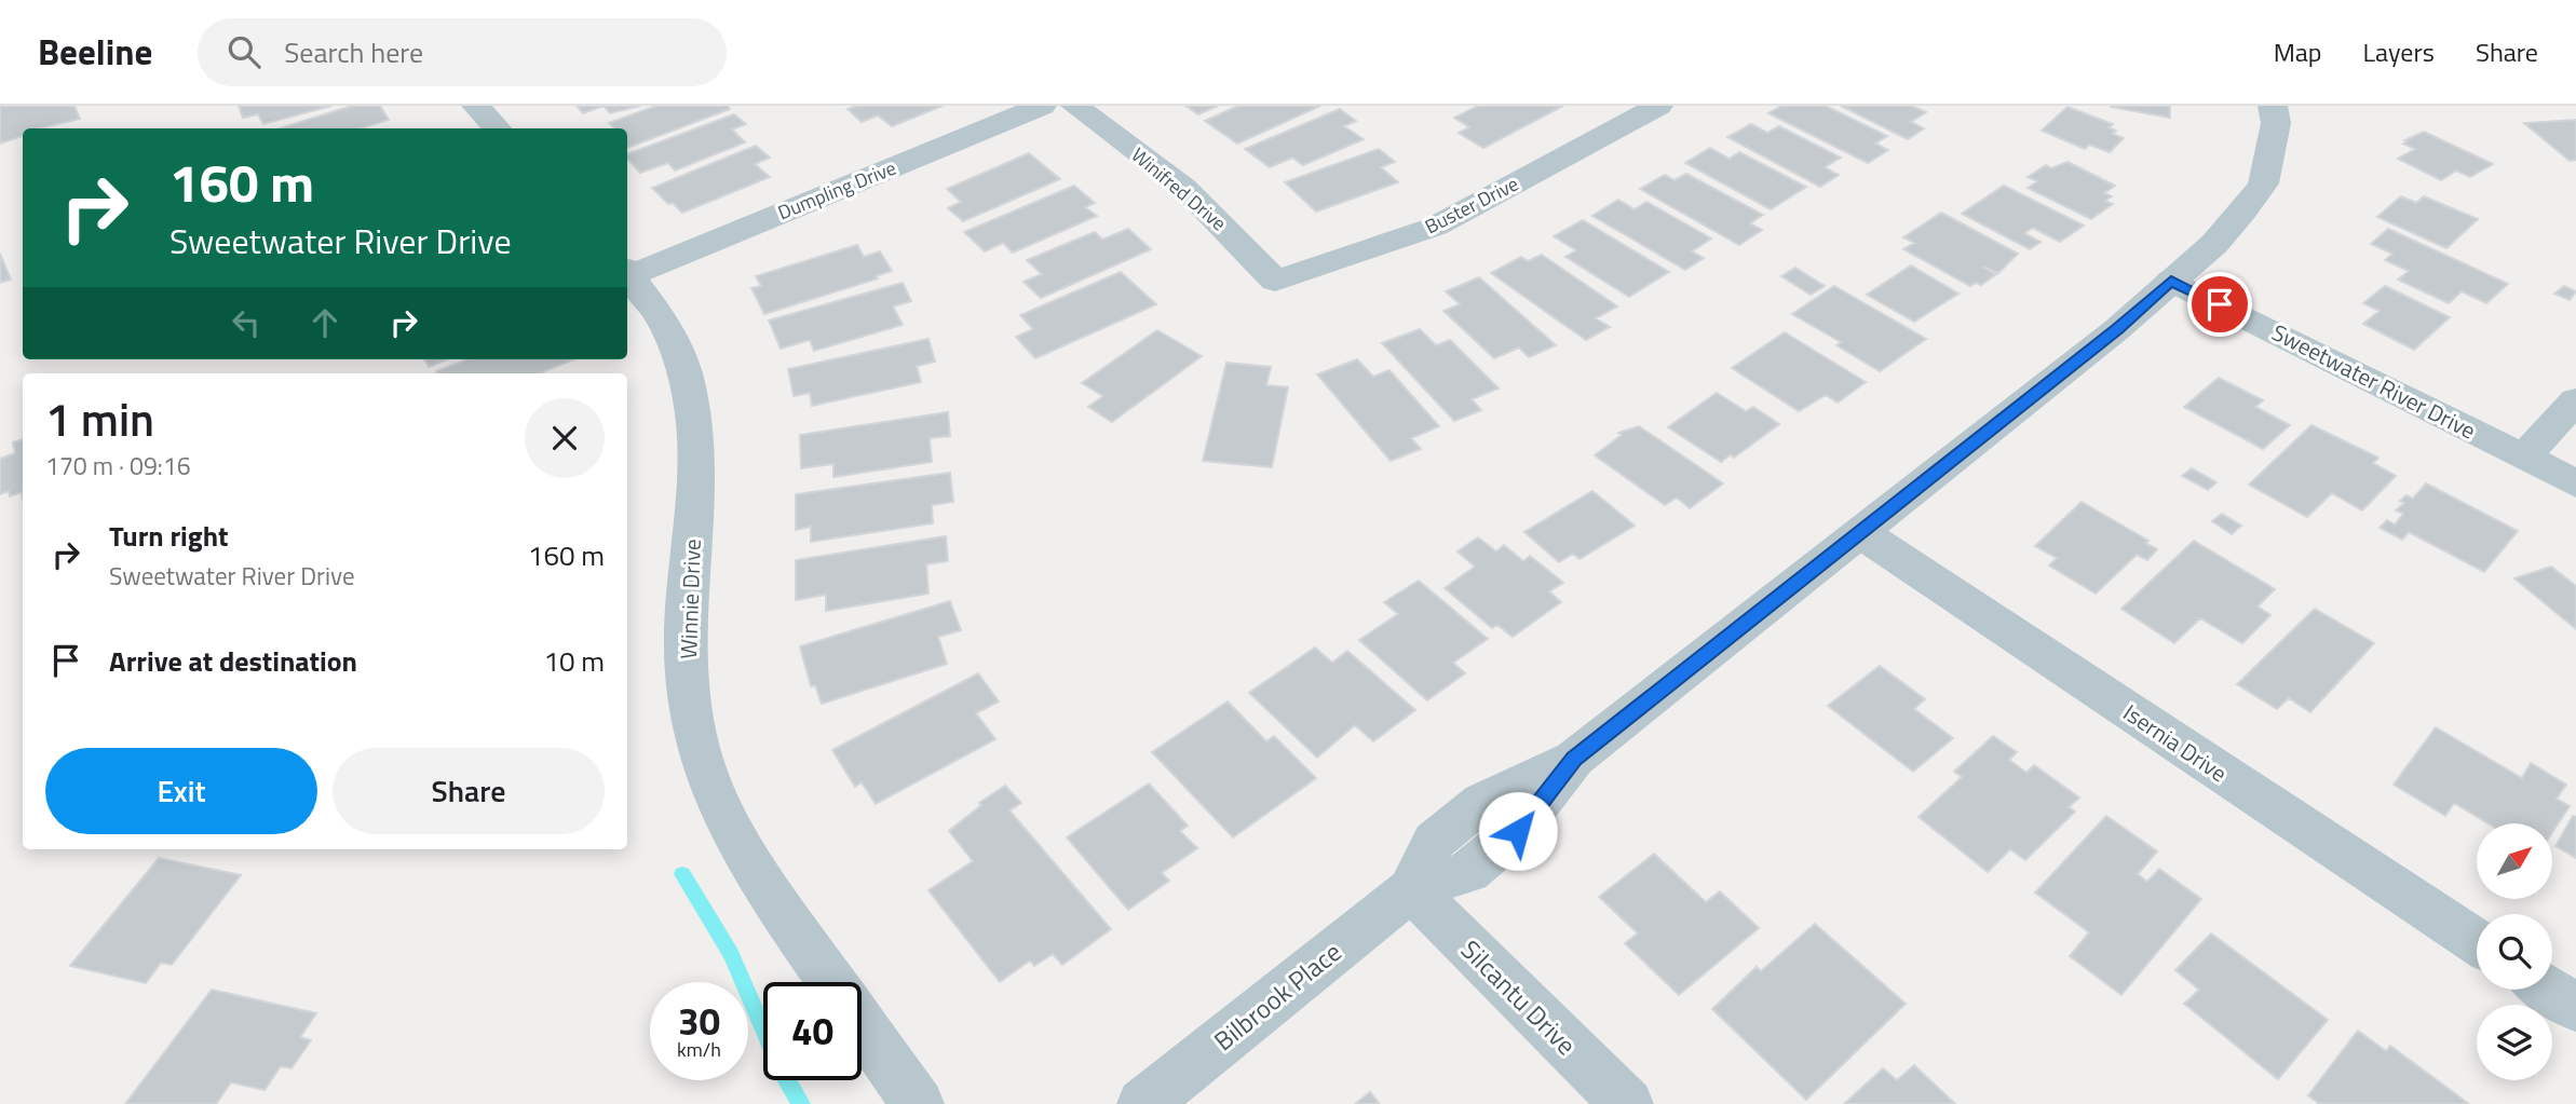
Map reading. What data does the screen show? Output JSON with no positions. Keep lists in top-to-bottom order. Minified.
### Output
{"streets":{"street":["Winifred Drive","Dumpling Drive","Buster Drive","Sweetwater River Drive","Winnie Drive","Isernia Drive","Bilbrook Place","Silcantu Drive"]},"crossings":[["Winifred Drive","Buster Drive"],["Dumpling Drive","Winnie Drive"],["Sweetwater River Drive","Bilbrook Place"],["Isernia Drive","Bilbrook Place"],["Bilbrook Place","Silcantu Drive"]],"north":"top right","page":{"header":"Beeline","search":"Search here","nav":["Map","Layers","Share"],"turn":["160 m","Sweetwater River Drive"],"heading":["1 min","170 m · 09:16"],"list":[{"name":"Turn right","note":"Sweetwater River Drive","value":"160 m"},{"name":"Arrive at destination","value":"10 m"}],"buttons":["Exit","Share"],"speed":"30 km/h","limit":"40"}}
